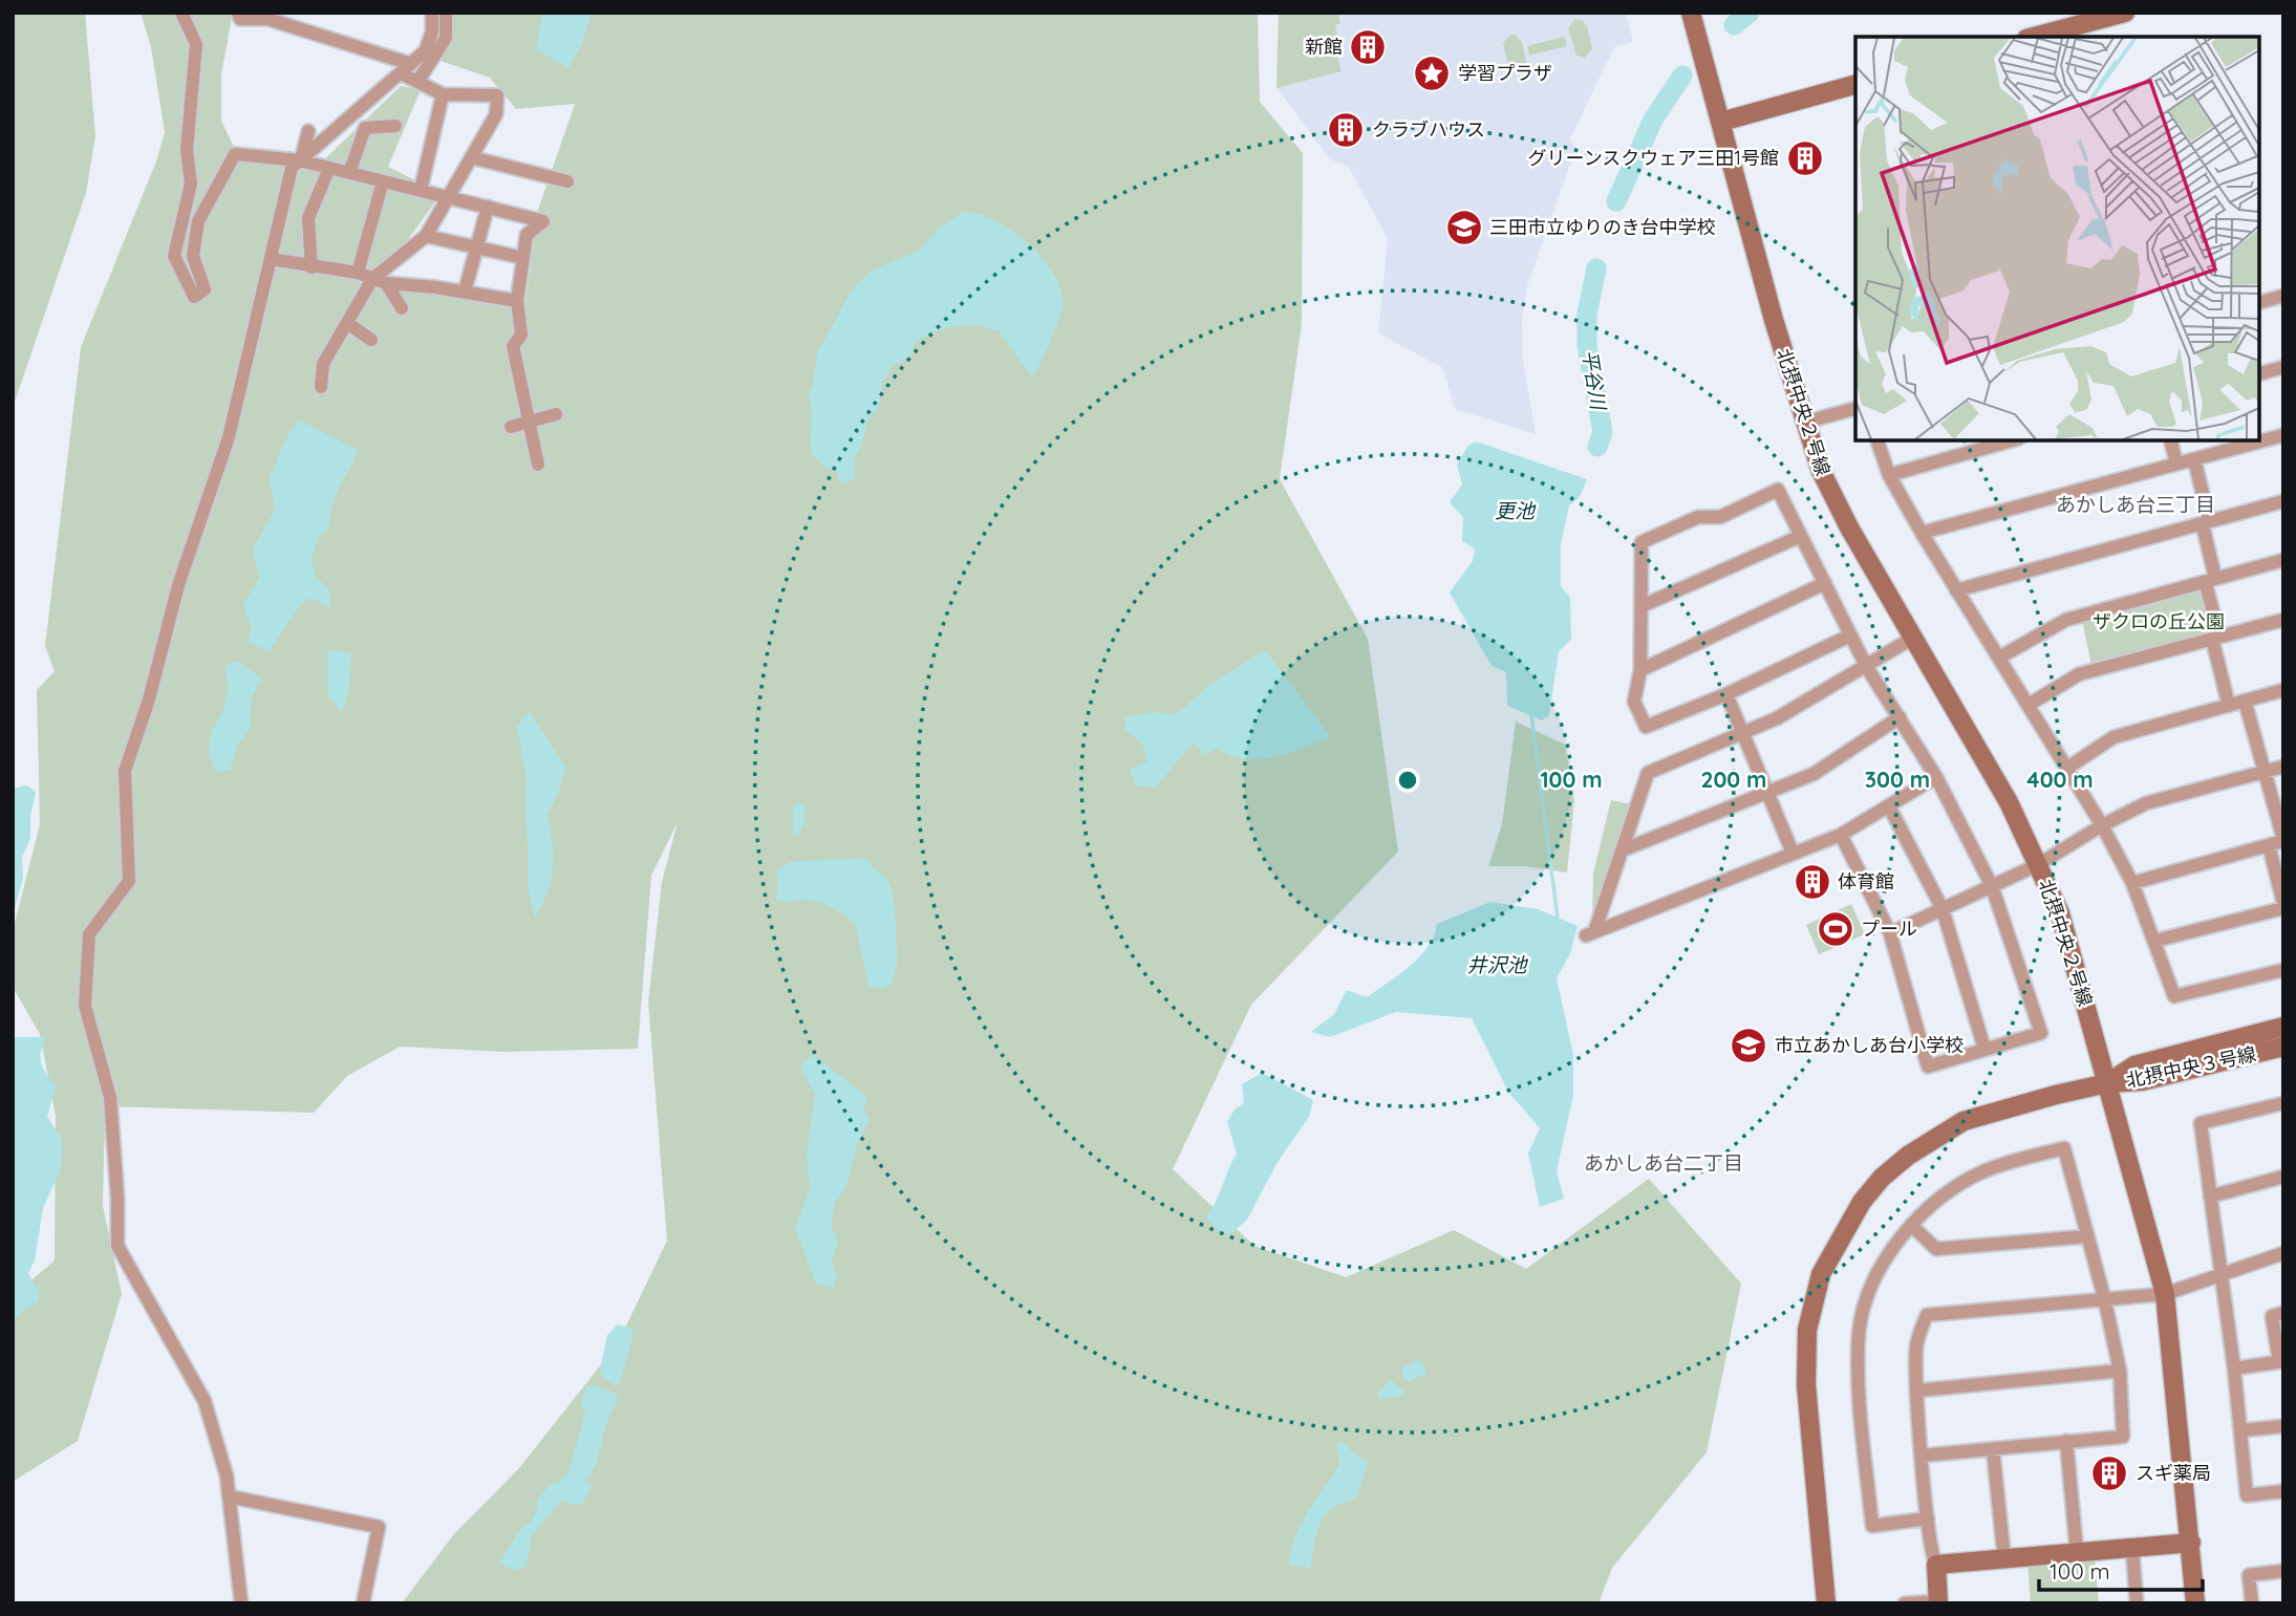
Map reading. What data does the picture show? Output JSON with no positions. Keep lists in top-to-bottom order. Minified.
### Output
{"streets":{"street":["北摂中央２号線","北摂中央３号線"]},"crossings":[["北摂中央２号線","北摂中央３号線"]],"districts":["あかしあ台三丁目","あかしあ台二丁目"],"water":["平谷川","更池","井沢池"],"parks":["ザクロの丘公園"],"places":{"building":["新館","クラブハウス","グリーンスクウェア三田1号館","体育館","スギ薬局"],"place":["学習プラザ"],"school or university":["三田市立ゆりのき台中学校","市立あかしあ台小学校"],"sports":["プール"]},"scale_bar":"100 m","rings":["100 m","200 m","300 m","400 m"]}
